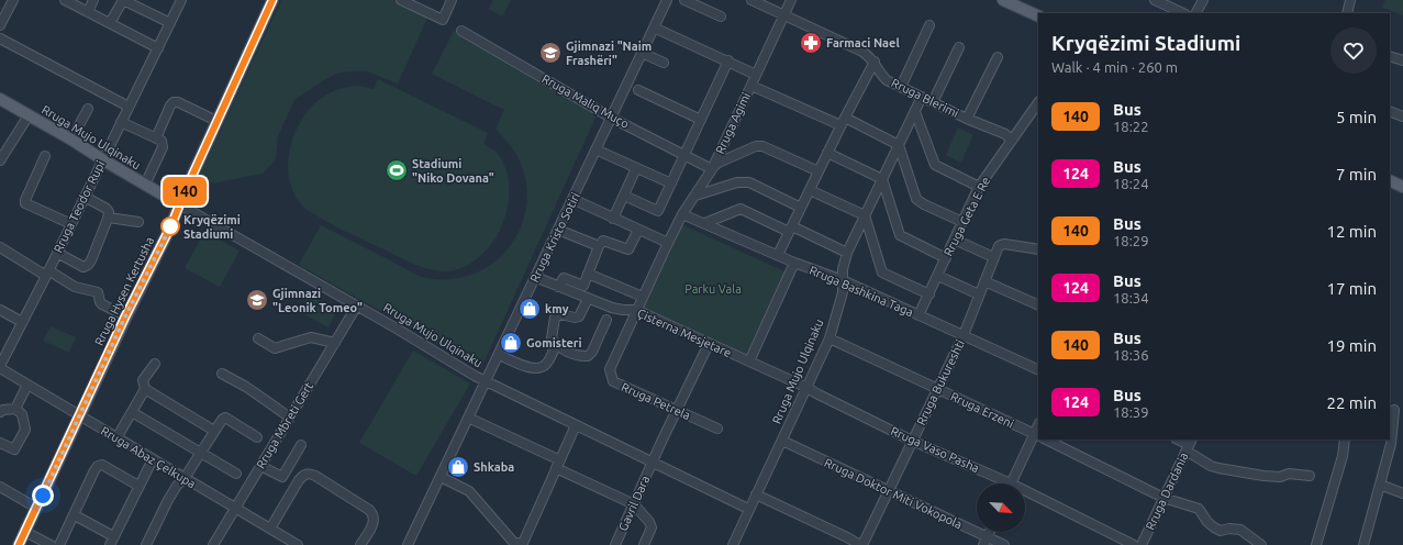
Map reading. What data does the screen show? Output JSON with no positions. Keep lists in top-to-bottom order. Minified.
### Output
{"streets":{"main road":["Rruga Mujo Ulqinaku","Rruga Hysen Kertusha"],"street":["Rruga Blerimi","Rruga Maliq Muço","Rruga Agimi","Rruga Teodor Rupi","Rruga Geta E Re","Rruga Kristo Sotiri","Rruga Bashkina Taga","Çisterna Mesjetare","Rruga Bukureshti","Rruga Petrela","Rruga Erzeni","Rruga Mbreti Gert","Rruga Vaso Pasha","Rruga Abaz Çelkupa","Rruga Dardania","Rruga Doktor Miti Vokopola","Gavril Dara"]},"crossings":[["Rruga Blerimi","Rruga Agimi"],["Rruga Blerimi","Rruga Mujo Ulqinaku"],["Rruga Blerimi","Rruga Geta E Re"],["Rruga Maliq Muço","Rruga Agimi"],["Rruga Maliq Muço","Rruga Kristo Sotiri"],["Rruga Agimi","Rruga Bashkina Taga"],["Rruga Agimi","Rruga Petrela"],["Rruga Mujo Ulqinaku","Rruga Teodor Rupi"],["Rruga Mujo Ulqinaku","Rruga Kristo Sotiri"],["Rruga Mujo Ulqinaku","Rruga Hysen Kertusha"],["Rruga Mujo Ulqinaku","Rruga Bashkina Taga"],["Rruga Mujo Ulqinaku","Çisterna Mesjetare"],["Rruga Mujo Ulqinaku","Rruga Erzeni"],["Rruga Mujo Ulqinaku","Rruga Mbreti Gert"],["Rruga Mujo Ulqinaku","Rruga Vaso Pasha"],["Rruga Mujo Ulqinaku","Rruga Doktor Miti Vokopola"],["Rruga Mujo Ulqinaku","Gavril Dara"],["Rruga Teodor Rupi","Rruga Abaz Çelkupa"],["Rruga Geta E Re","Rruga Bashkina Taga"],["Rruga Kristo Sotiri","Çisterna Mesjetare"],["Rruga Hysen Kertusha","Rruga Abaz Çelkupa"],["Rruga Bashkina Taga","Rruga Bukureshti"],["Çisterna Mesjetare","Rruga Petrela"],["Çisterna Mesjetare","Rruga Vaso Pasha"],["Çisterna Mesjetare","Gavril Dara"],["Rruga Bukureshti","Rruga Erzeni"],["Rruga Bukureshti","Rruga Vaso Pasha"],["Rruga Bukureshti","Rruga Doktor Miti Vokopola"],["Rruga Petrela","Gavril Dara"],["Rruga Mbreti Gert","Rruga Abaz Çelkupa"]],"parks":["Parku Vala"],"places":{"pharmacy":["Farmaci Nael"],"school or university":["Gjimnazi \"Naim Frashëri\"","Gjimnazi \"Leonik Tomeo\""],"sports":["Stadiumi \"Niko Dovana\""],"other":["Kryqëzimi Stadiumi"],"shop":["kmy","Gomisteri","Shkaba"]},"lines":["bus line 140"],"north":"bottom right","page":{"on_map":"140","heading":["Kryqëzimi Stadiumi","Walk · 4 min · 260 m"],"list":[{"mark":"140","name":"Bus","note":"18:22","value":"5 min"},{"mark":"124","name":"Bus","note":"18:24","value":"7 min"},{"mark":"140","name":"Bus","note":"18:29","value":"12 min"},{"mark":"124","name":"Bus","note":"18:34","value":"17 min"},{"mark":"140","name":"Bus","note":"18:36","value":"19 min"},{"mark":"124","name":"Bus","note":"18:39","value":"22 min"}]}}
